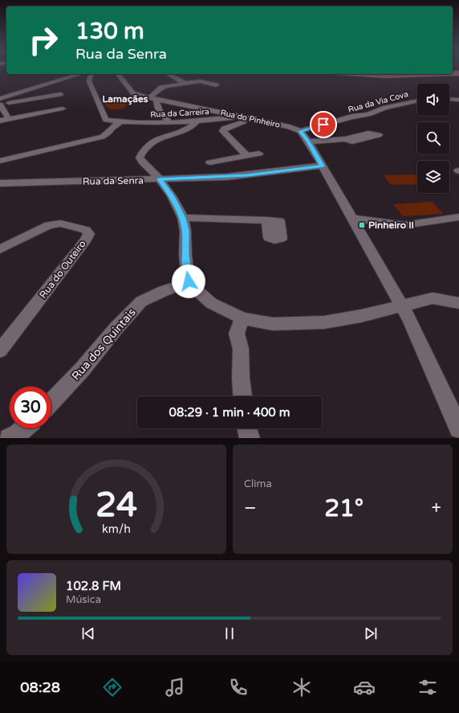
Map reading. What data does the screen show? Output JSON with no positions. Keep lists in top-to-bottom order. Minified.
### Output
{"streets":{"street":["Rua da Via Cova","Rua da Carreira","Rua do Pinheiro","Rua da Senra","Rua do Outeiro","Rua dos Quintais"]},"crossings":[["Rua da Via Cova","Rua do Pinheiro"],["Rua da Carreira","Rua do Pinheiro"]],"districts":["Lamaçães"],"places":{"transit":["Pinheiro II"]},"page":{"turn":["130 m","Rua da Senra"],"limit":"30","trip":"08:29 · 1 min · 400 m","tile":"Clima","heat":["−","21°","+"],"song":["102.8 FM","Música"],"tabs":"08:28","gauge":["24","km/h"]}}
